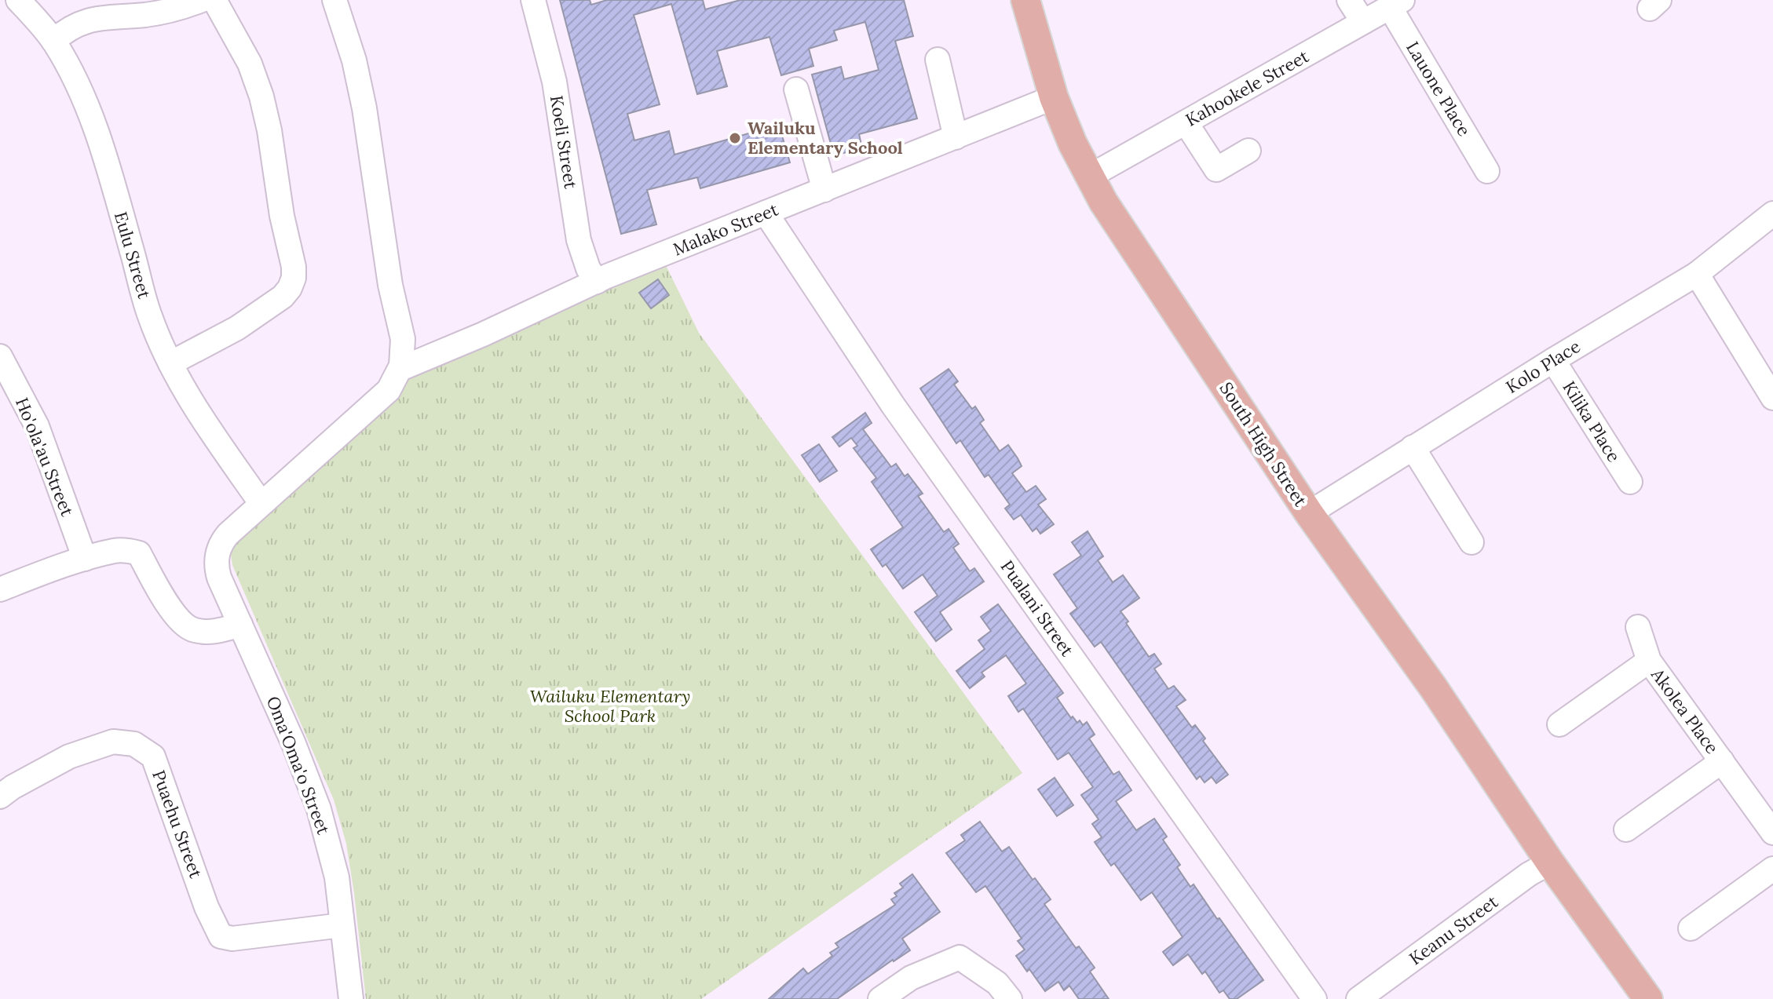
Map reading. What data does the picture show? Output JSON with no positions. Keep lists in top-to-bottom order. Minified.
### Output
{"streets":{"main road":["South High Street"],"street":["Kahookele Street","Lauone Place","Koeli Street","Malako Street","Eulu Street","Kolo Place","Kilika Place","Ho'ola'au Street","Pualani Street","Akolea Place","Oma'Oma'o Street","Puaehu Street","Keanu Street"]},"crossings":[["Kahookele Street","Lauone Place"],["Kahookele Street","South High Street"],["Koeli Street","Malako Street"],["Malako Street","South High Street"],["Malako Street","Pualani Street"],["Eulu Street","Oma'Oma'o Street"],["Kolo Place","Kilika Place"],["Kolo Place","South High Street"],["South High Street","Keanu Street"],["Oma'Oma'o Street","Puaehu Street"]],"parks":["Wailuku Elementary School Park"],"places":["Wailuku Elementary School"]}
